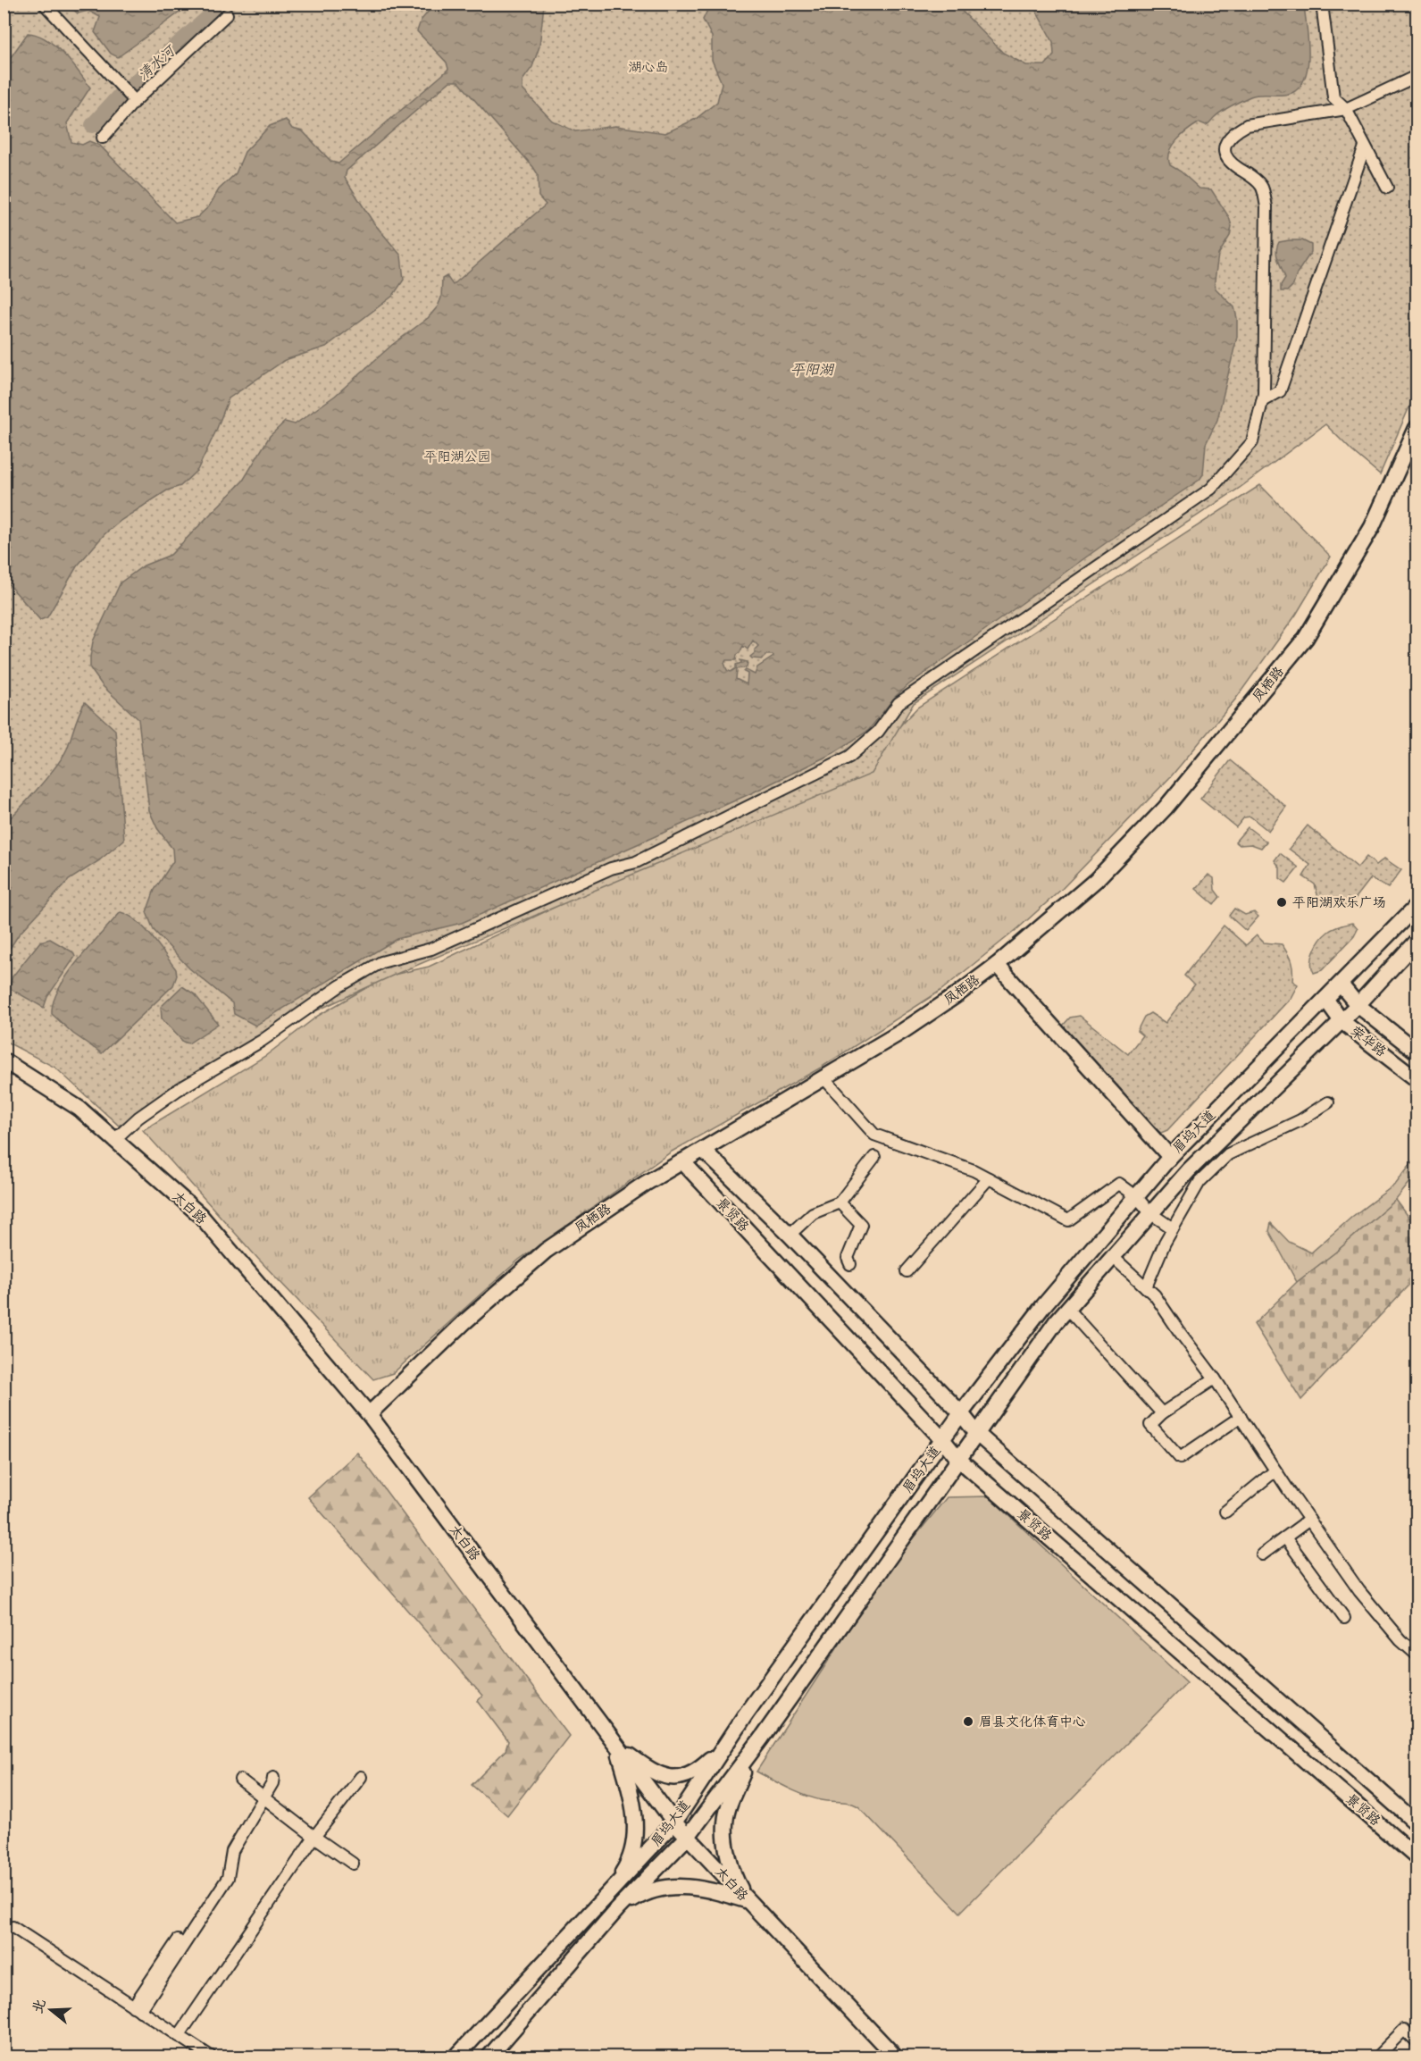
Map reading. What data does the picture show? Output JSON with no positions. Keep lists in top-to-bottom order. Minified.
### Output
{"streets":{"main road":["凤栖路","荣华路","眉坞大道","太白路","景贤路"]},"crossings":[["凤栖路","太白路"],["凤栖路","景贤路"],["荣华路","眉坞大道"],["眉坞大道","太白路"],["眉坞大道","景贤路"]],"water":["清水河","平阳湖"],"parks":["湖心岛","平阳湖公园"],"places":["平阳湖欢乐广场","眉县文化体育中心"],"north":"left"}
